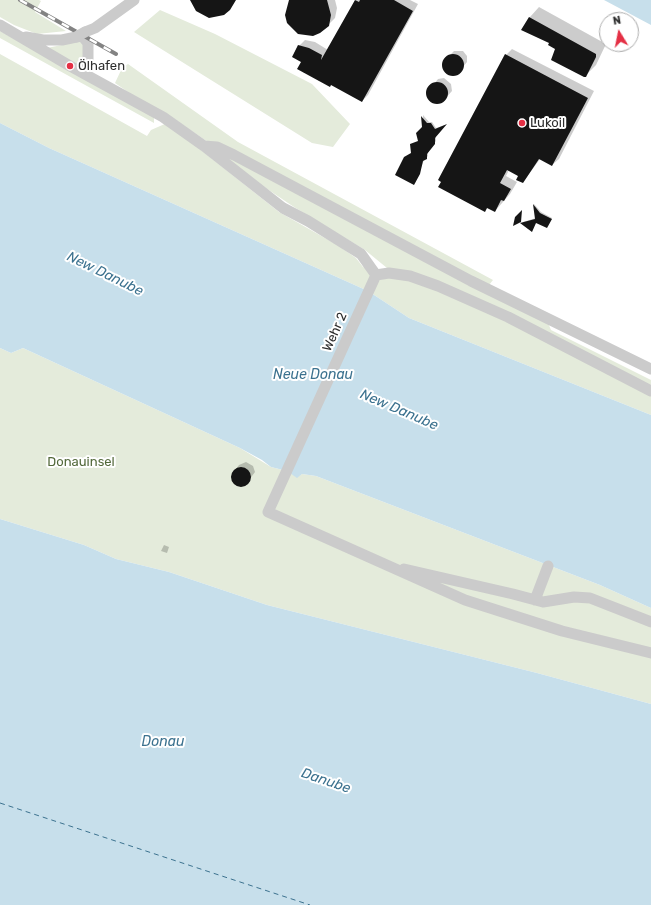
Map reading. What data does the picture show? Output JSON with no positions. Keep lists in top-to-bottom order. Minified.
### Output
{"streets":{"street":["Wehr 2"]},"water":["New Danube","Neue Donau","Donau","Danube"],"parks":["Donauinsel"],"places":["Ölhafen","Lukoil"],"north":"top"}
